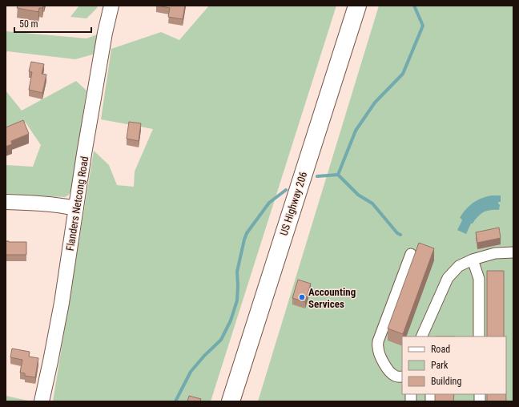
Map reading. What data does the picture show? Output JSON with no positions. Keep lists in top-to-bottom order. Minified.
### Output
{"streets":{"highway":["US Highway 206"],"main road":["Flanders Netcong Road"]},"places":["Accounting Services"],"legend":["Road","Park","Building"],"scale_bar":"50 m"}
